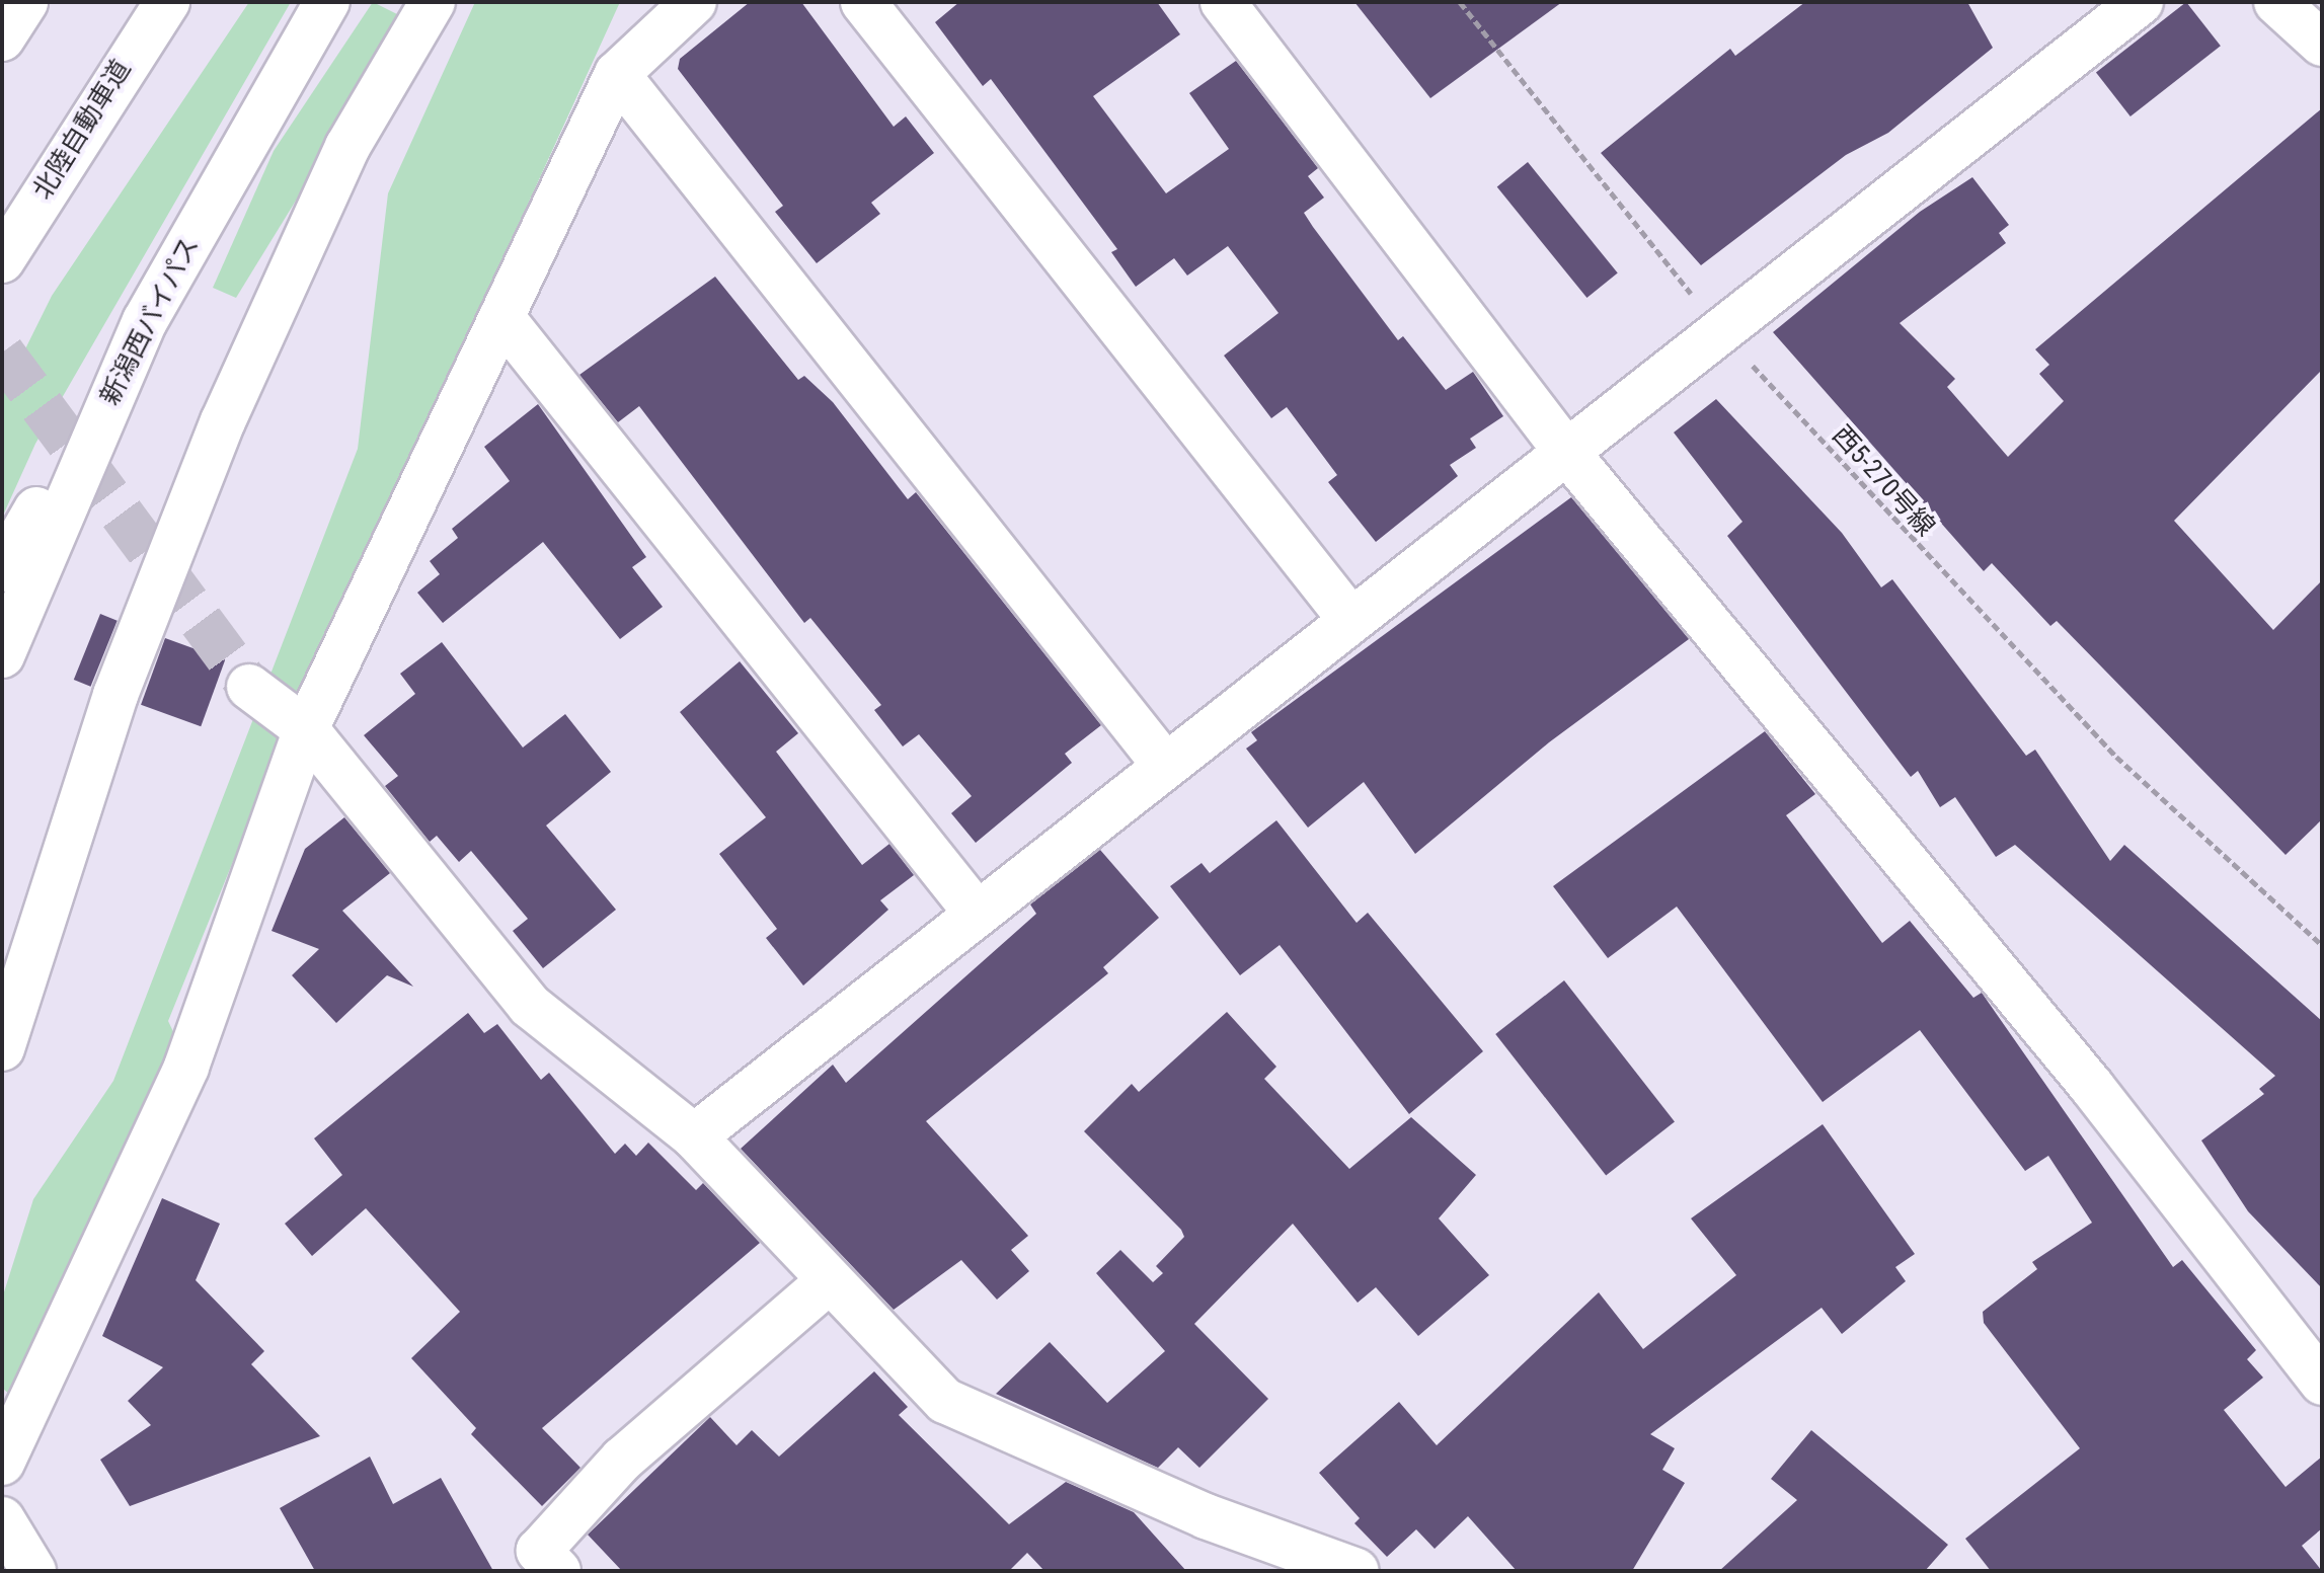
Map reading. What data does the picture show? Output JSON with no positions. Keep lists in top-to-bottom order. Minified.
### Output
{"streets":{"main road":["北陸自動車道","新潟西バイパス"],"path":["西5-270号線"]}}
